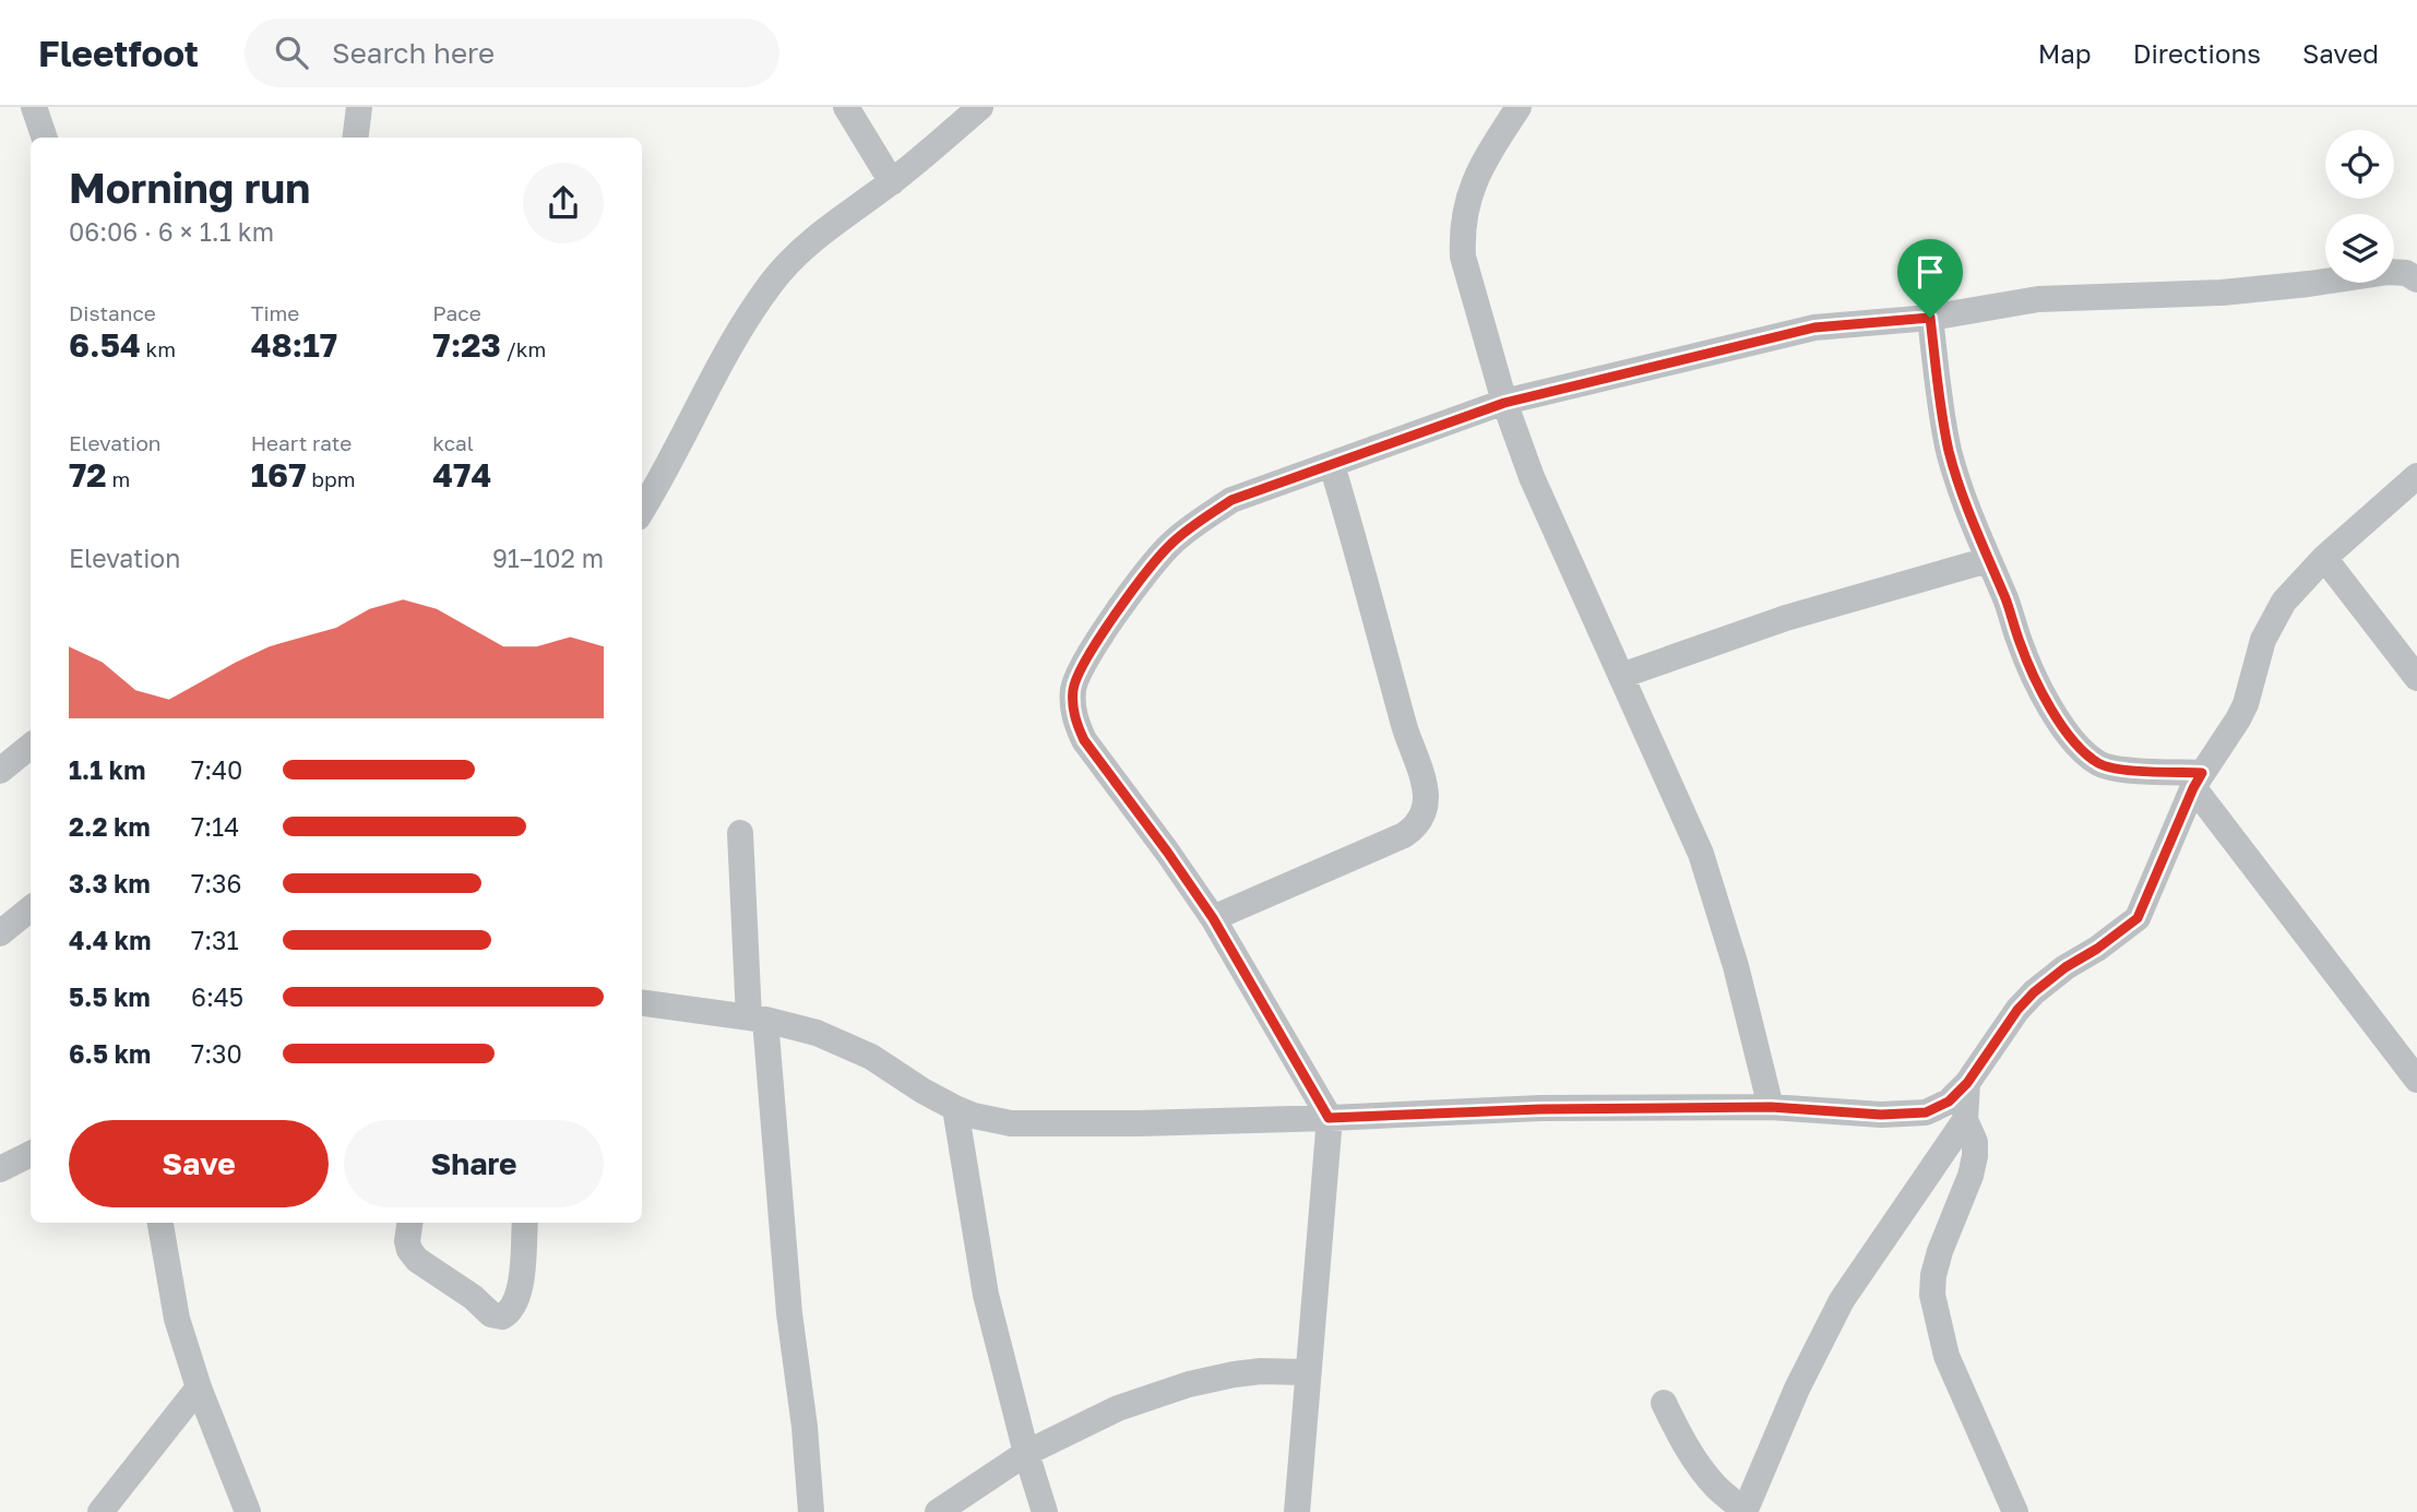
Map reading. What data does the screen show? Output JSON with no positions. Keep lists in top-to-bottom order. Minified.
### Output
{"page":{"header":"Fleetfoot","search":"Search here","nav":["Map","Directions","Saved"],"heading":["Morning run","06:06 · 6 × 1.1 km"],"stats":[["Distance","6.54 km"],["Time","48:17"],["Pace","7:23 /km"],["Elevation","72 m"],["Heart rate","167 bpm"],["kcal","474"]],"chart":["Elevation","91–102 m"],"list":[{"name":"1.1 km","note":"7:40"},{"name":"2.2 km","note":"7:14"},{"name":"3.3 km","note":"7:36"},{"name":"4.4 km","note":"7:31"},{"name":"5.5 km","note":"6:45"},{"name":"6.5 km","note":"7:30"}],"buttons":["Save","Share"]}}
